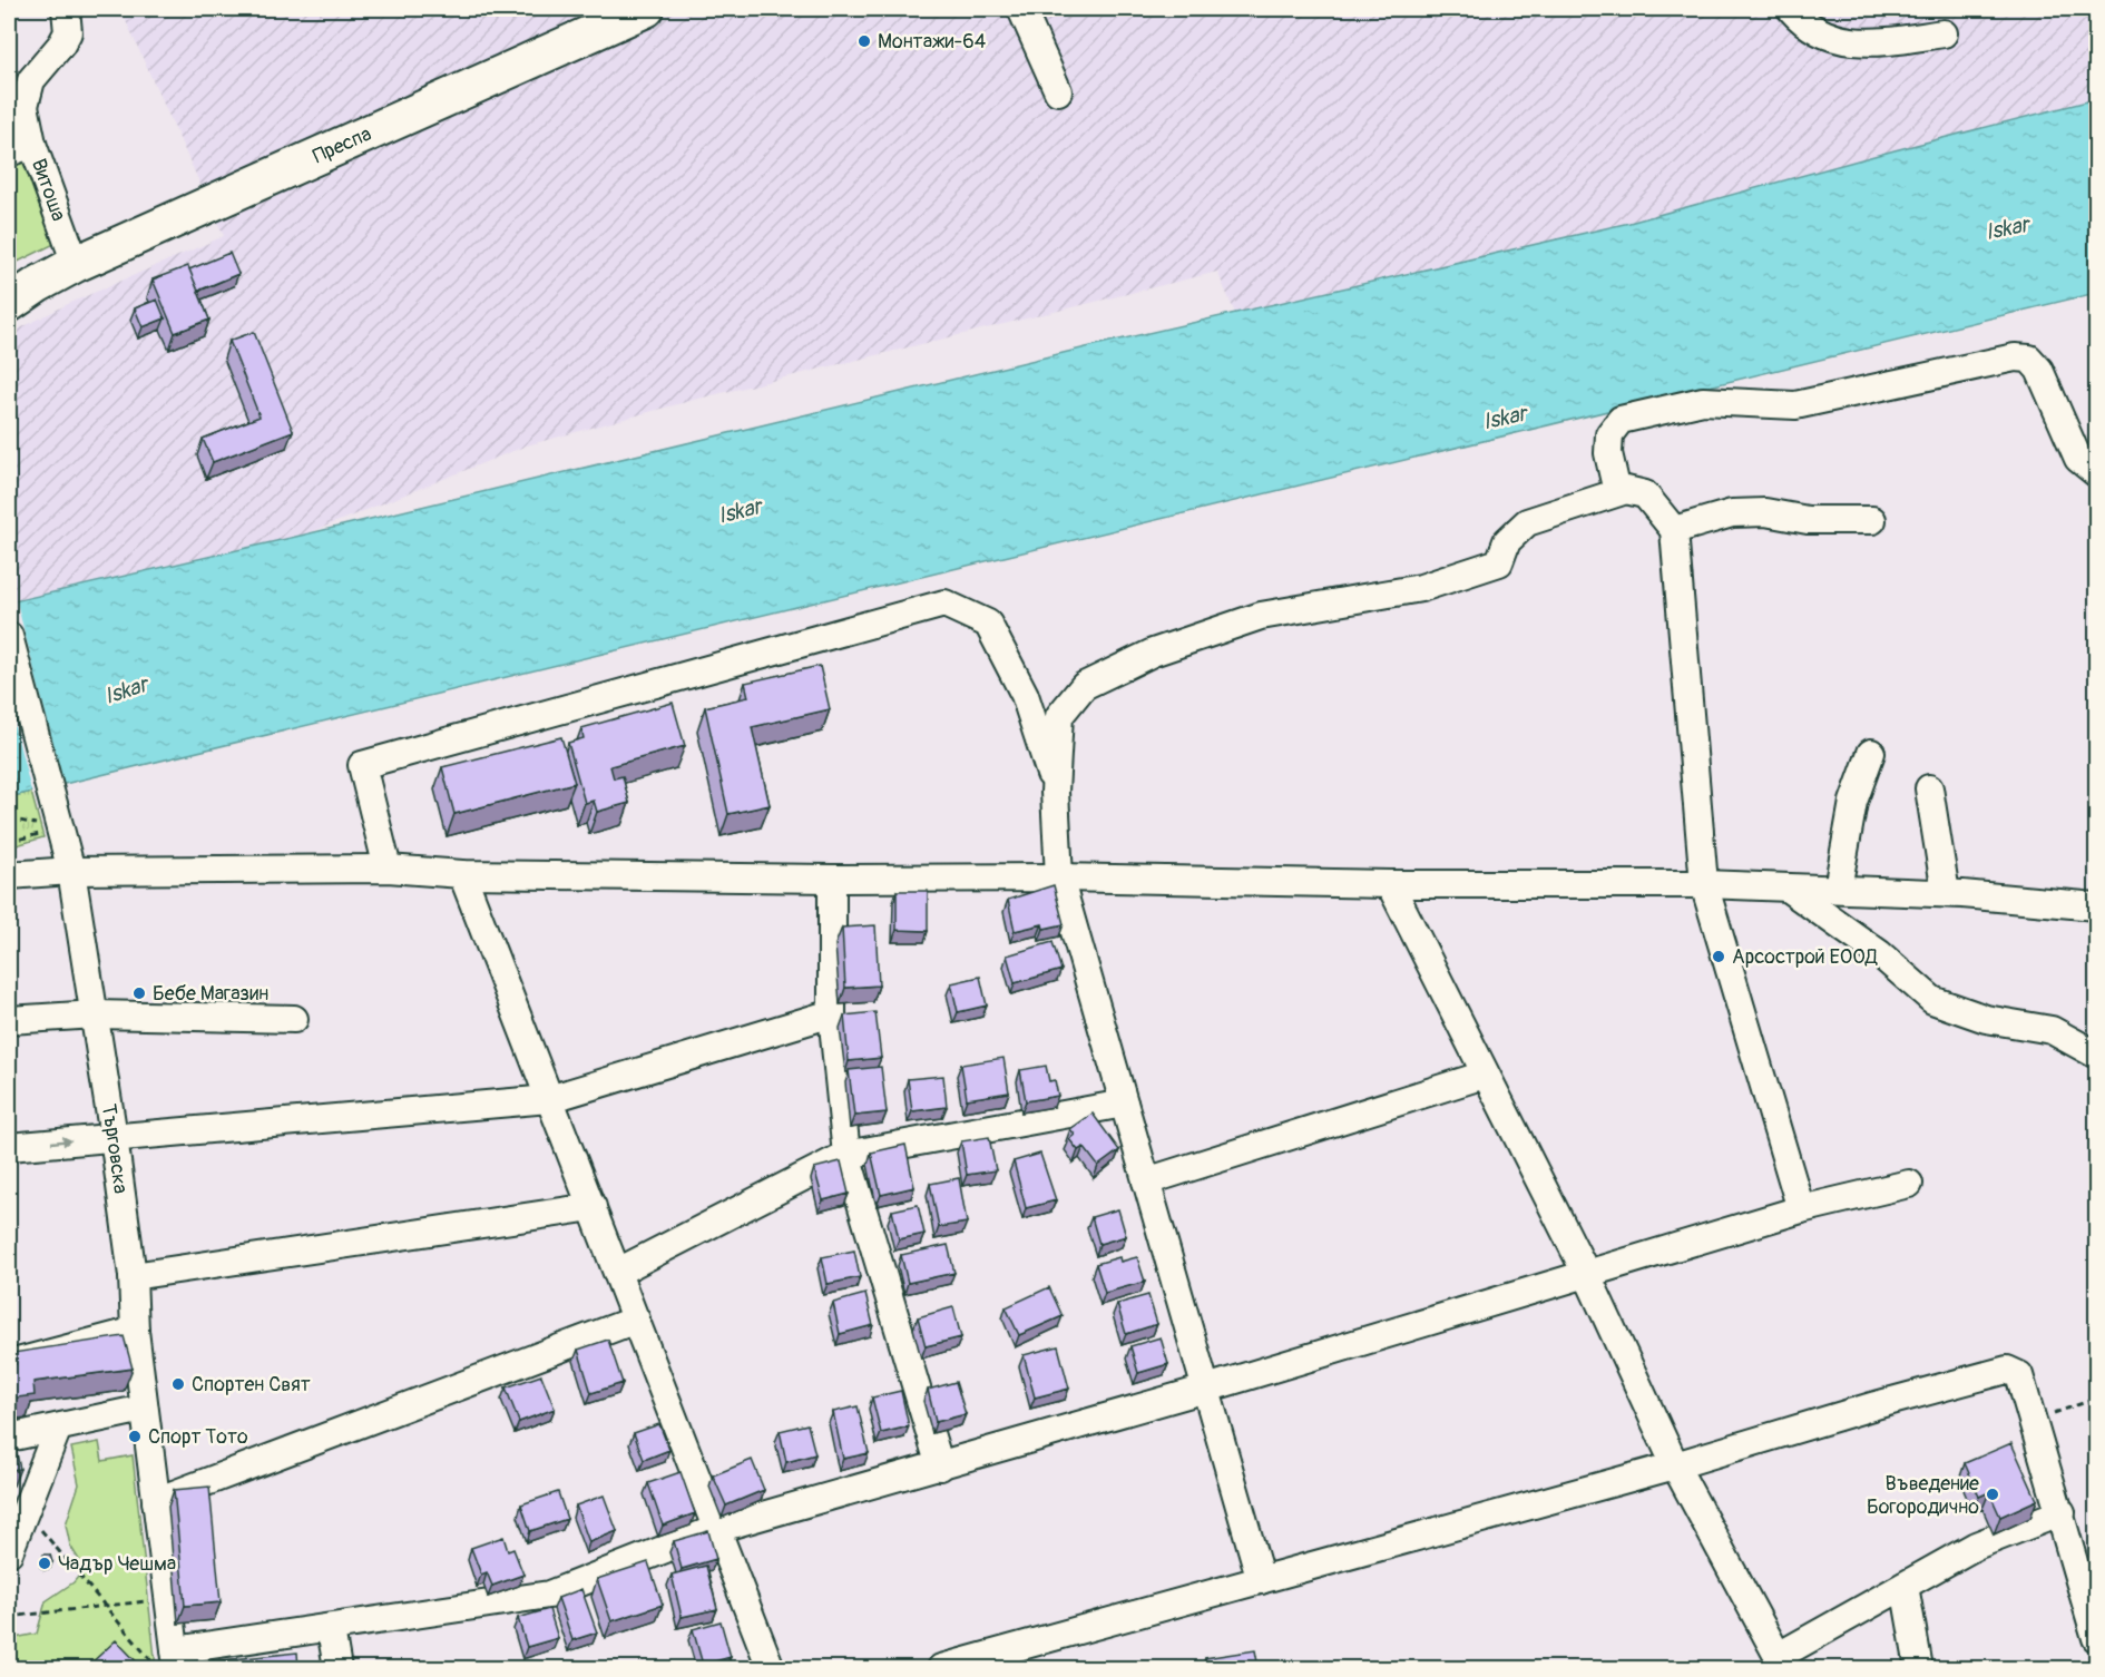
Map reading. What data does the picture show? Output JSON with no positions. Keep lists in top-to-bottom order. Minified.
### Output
{"streets":{"main road":["Преспа"],"street":["Витоша","Търговска"]},"crossings":[["Преспа","Витоша"]],"water":["Iskar"],"places":["Монтажи-64","Арсострой ЕООД","Бебе Магазин","Спортен Свят","Спорт Тото","Въведение Богородично","Чадър Чешма"]}
